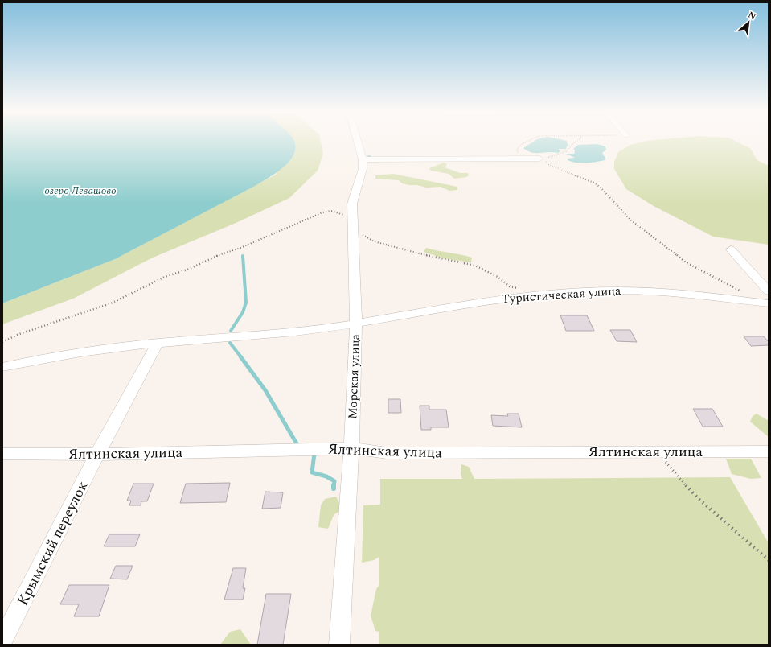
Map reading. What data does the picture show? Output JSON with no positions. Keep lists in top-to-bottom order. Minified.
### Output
{"streets":{"street":["Туристическая улица","Морская улица","Ялтинская улица","Крымский переулок"]},"crossings":[["Туристическая улица","Морская улица"],["Туристическая улица","Крымский переулок"],["Морская улица","Ялтинская улица"],["Ялтинская улица","Крымский переулок"]],"water":["озеро Левашово"],"north":"top right"}
